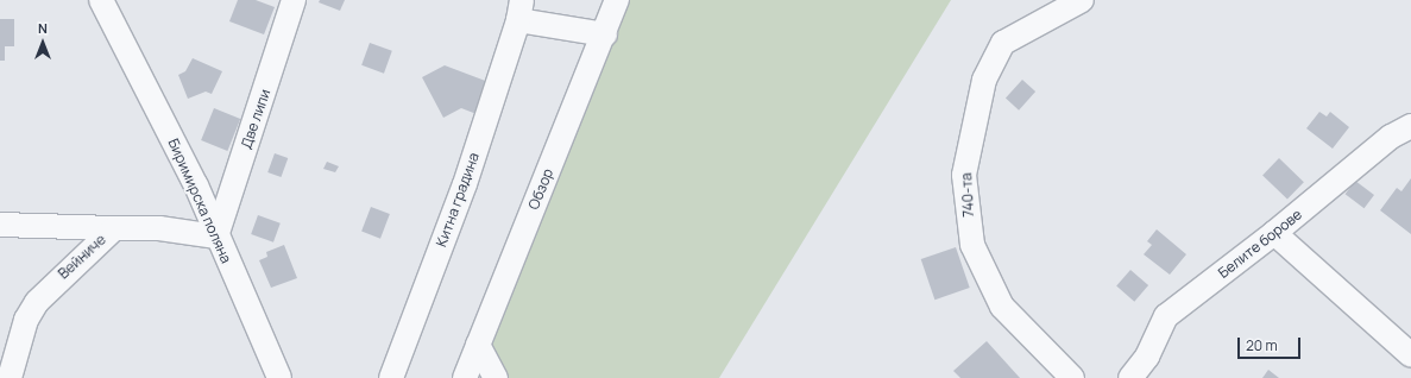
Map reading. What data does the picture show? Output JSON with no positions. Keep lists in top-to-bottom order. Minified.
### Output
{"streets":{"street":["Две липи","Обзор","740-та","Китна градина","Биримирска поляна","Белите борове","Вейниче"]},"crossings":[["Две липи","Биримирска поляна"],["Две липи","Вейниче"],["Обзор","Китна градина"],["Биримирска поляна","Вейниче"]],"scale_bar":"20 m","north":"top"}
